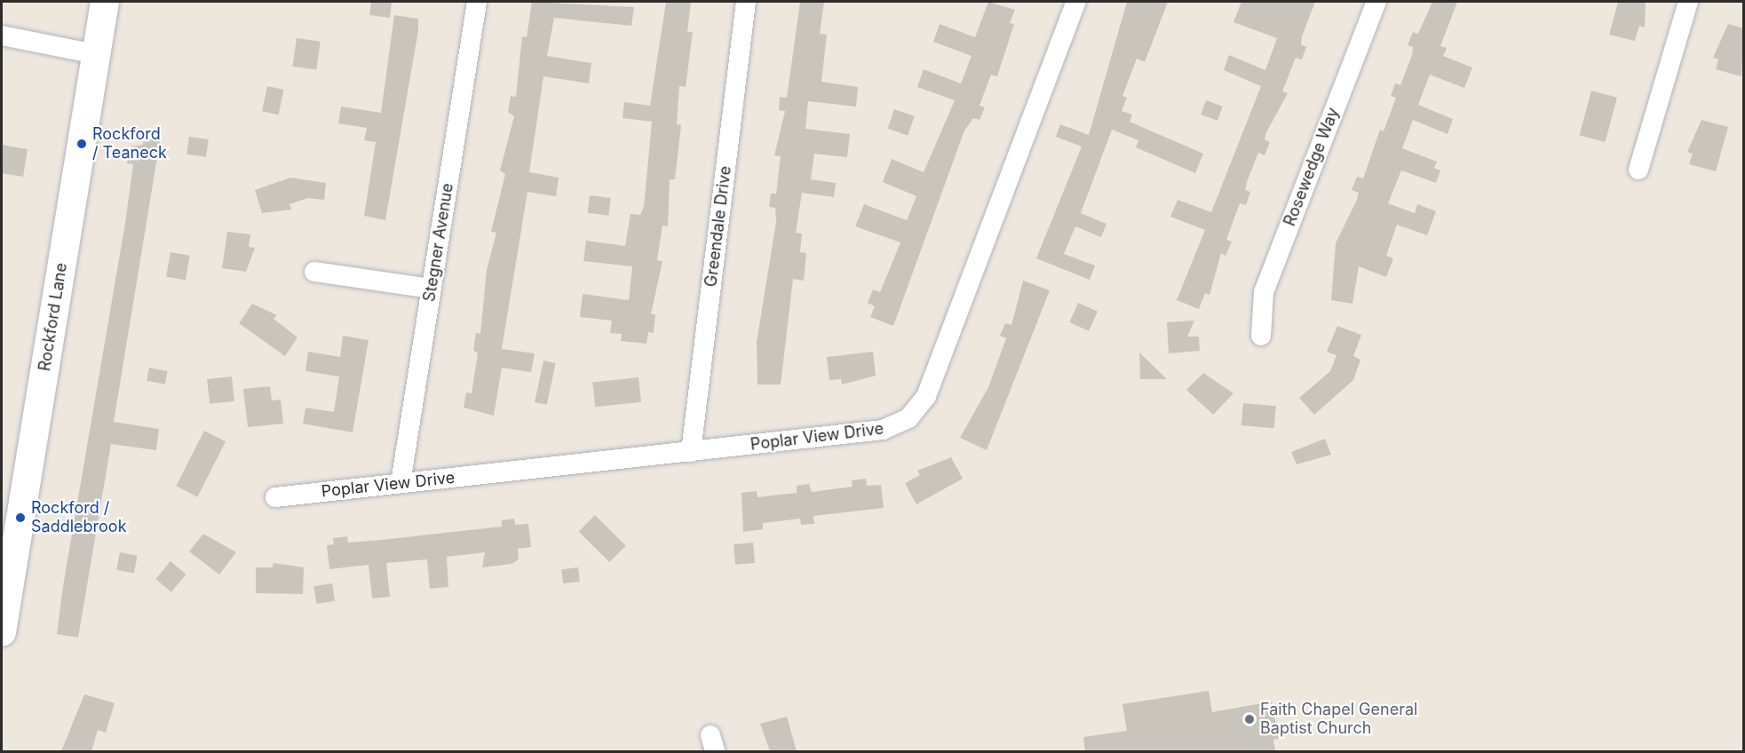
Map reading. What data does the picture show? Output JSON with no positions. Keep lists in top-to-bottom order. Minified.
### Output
{"streets":{"main road":["Rockford Lane"],"street":["Rosewedge Way","Greendale Drive","Stegner Avenue","Poplar View Drive"]},"crossings":[["Greendale Drive","Poplar View Drive"],["Stegner Avenue","Poplar View Drive"]],"places":["Rockford / Teaneck","Rockford / Saddlebrook","Faith Chapel General Baptist Church"]}
